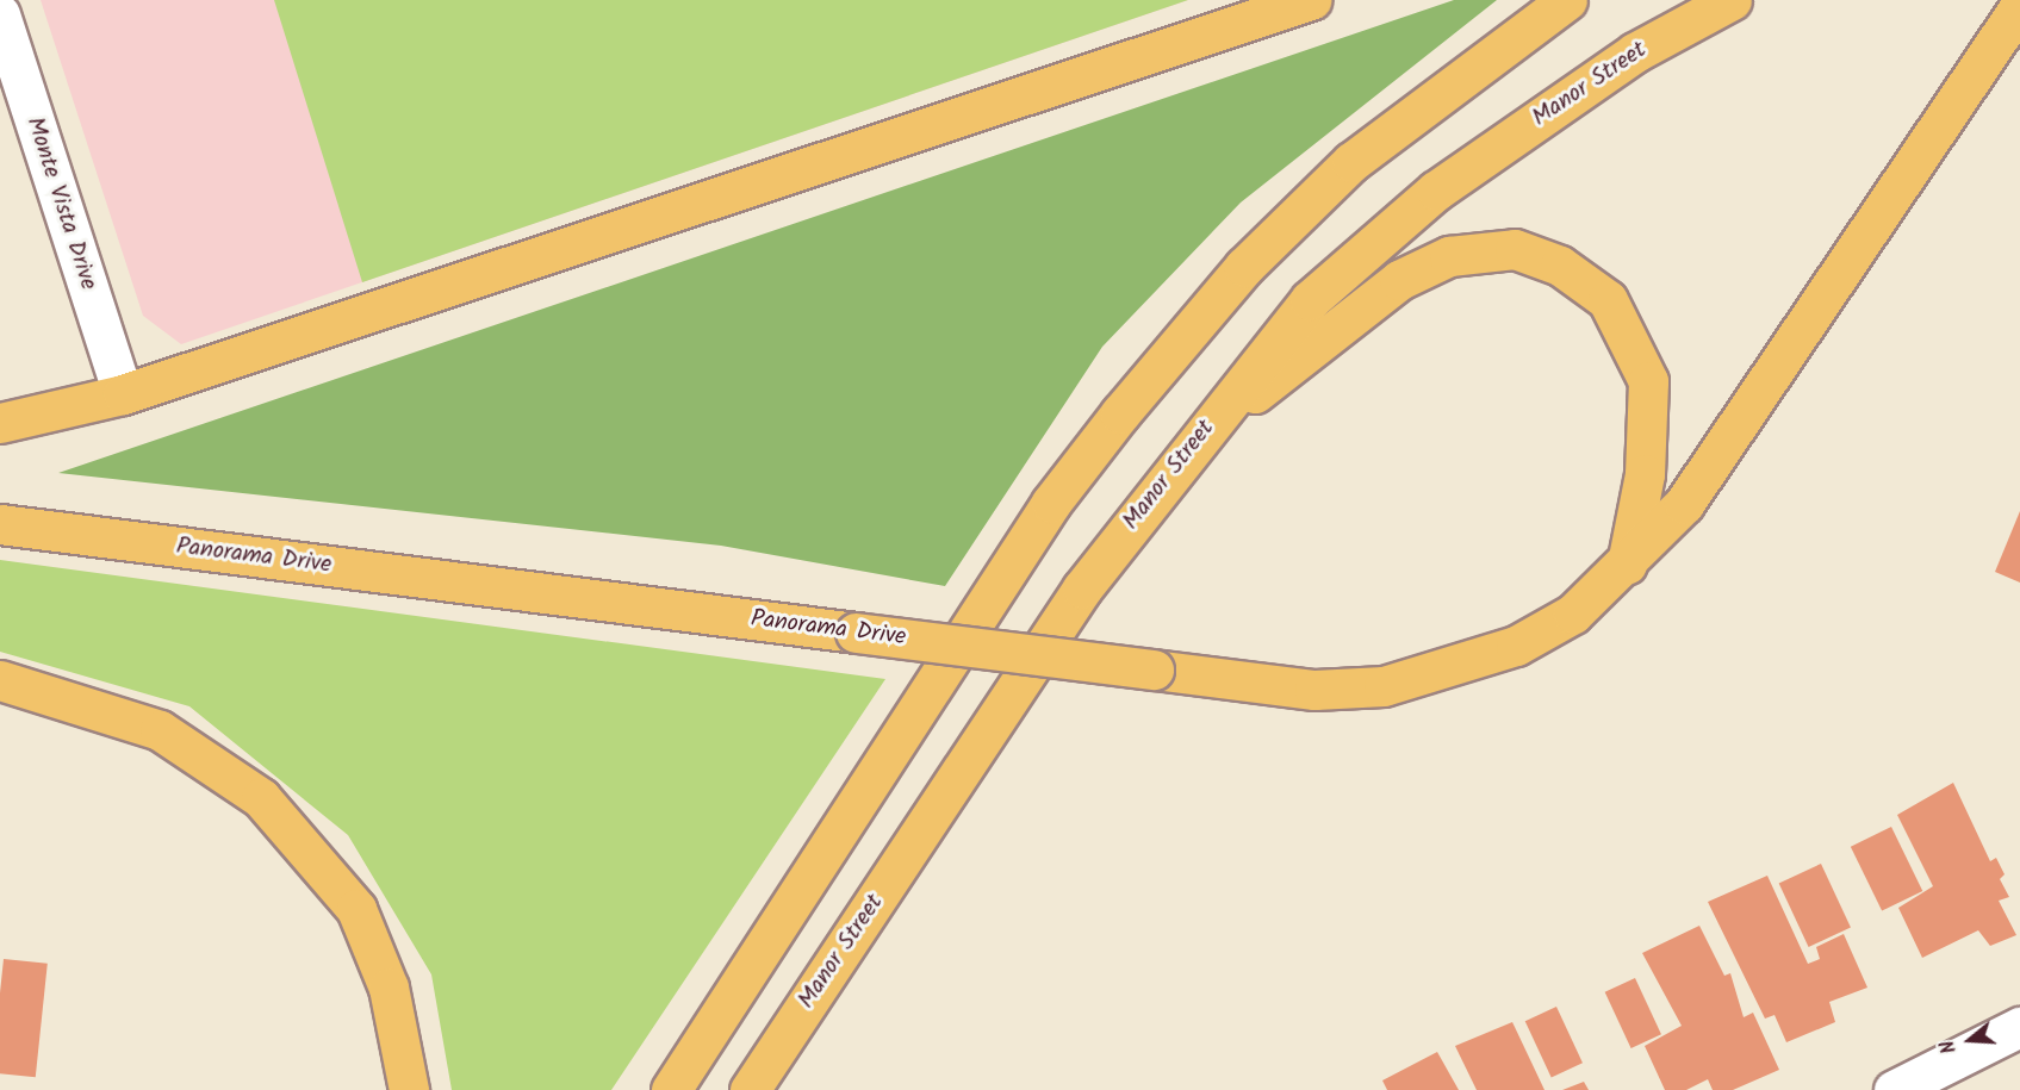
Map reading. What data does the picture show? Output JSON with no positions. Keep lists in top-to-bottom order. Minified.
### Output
{"streets":{"main road":["Manor Street","Panorama Drive"],"street":["Monte Vista Drive"]},"north":"left"}
